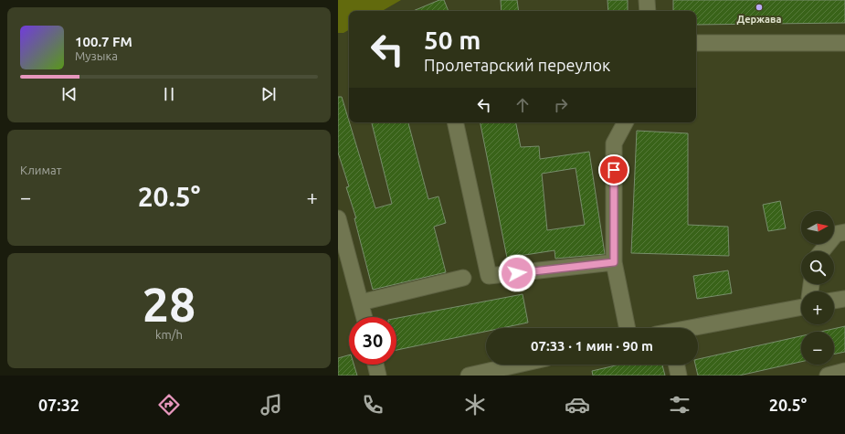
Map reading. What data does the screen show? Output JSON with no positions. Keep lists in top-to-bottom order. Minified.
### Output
{"places":["Держава"],"north":"right","page":{"turn":["50 m","Пролетарский переулок"],"song":["100.7 FM","Музыка"],"tile":["Климат",["28","km/h"]],"heat":["−","20.5°","+"],"map_buttons":["+","−"],"limit":"30","trip":"07:33 · 1 мин · 90 m","tabs":["07:32","20.5°"]}}
